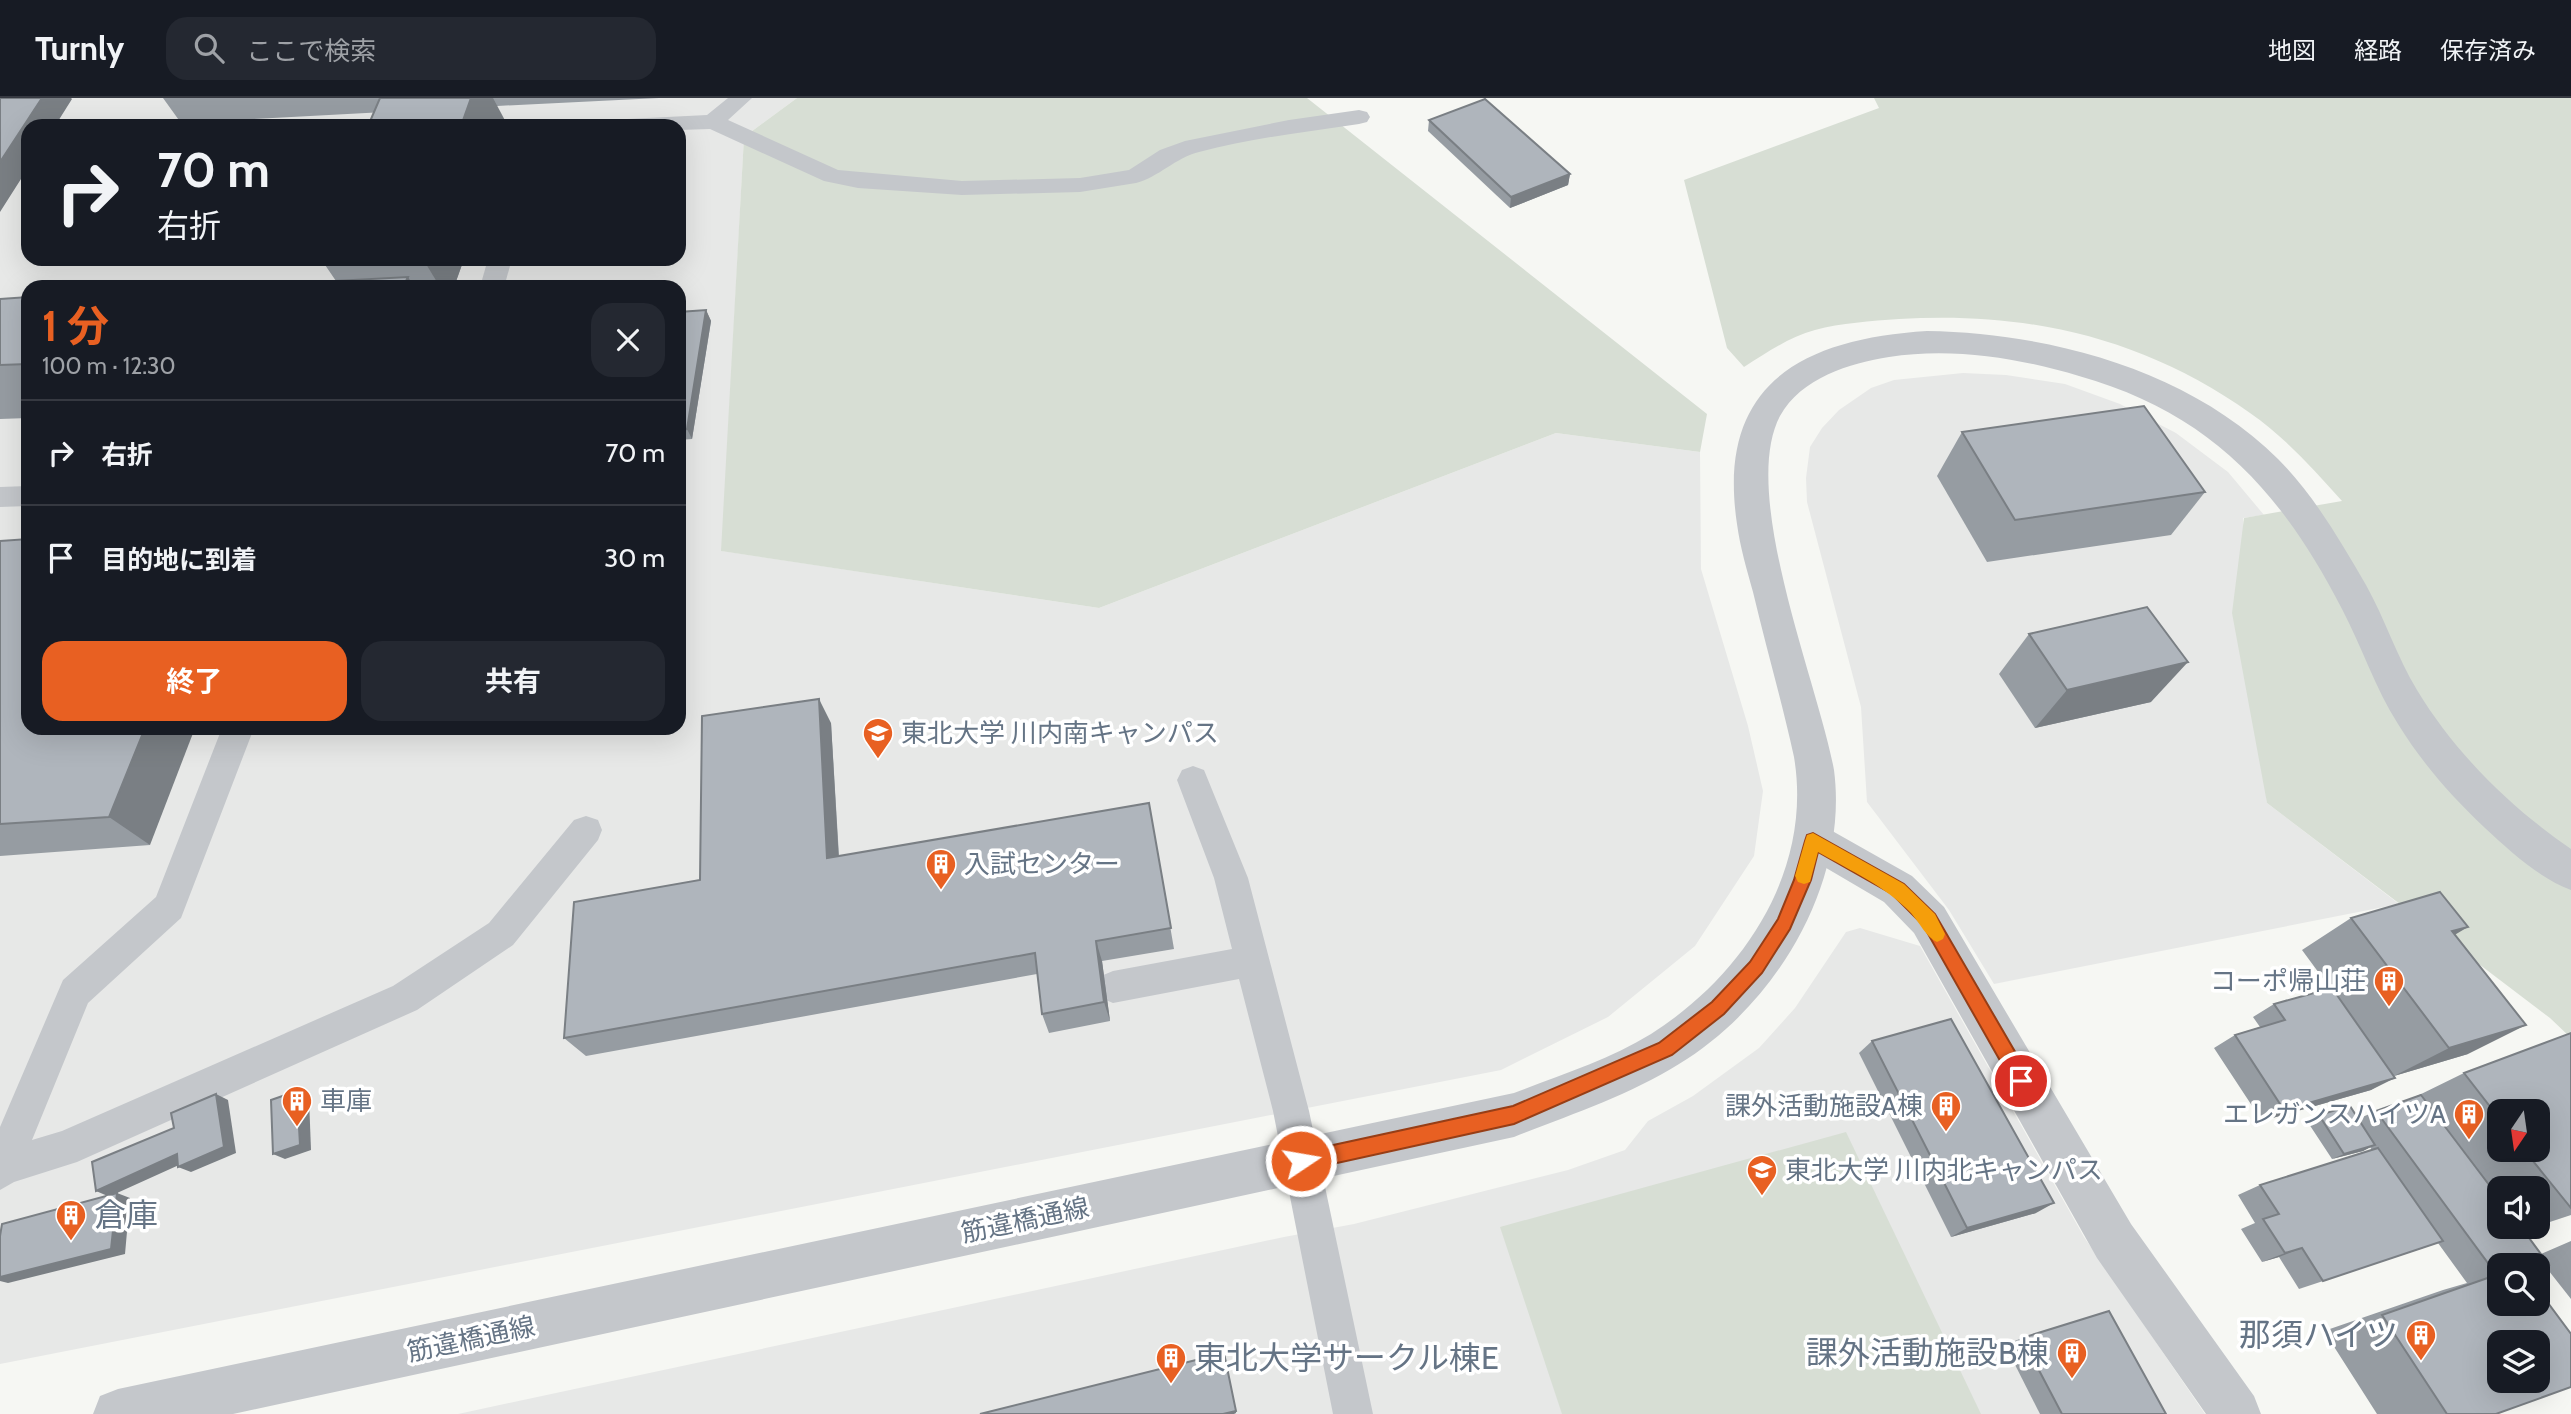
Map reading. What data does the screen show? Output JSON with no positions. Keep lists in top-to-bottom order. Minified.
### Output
{"streets":{"street":["筋違橋通線"]},"places":{"school or university":["東北大学 川内南キャンパス","東北大学 川内北キャンパス"],"building":["入試センター","コーポ帰山荘","車庫","課外活動施設A棟","エレガンスハイツA","倉庫","那須ハイツ","課外活動施設B棟","東北大学サークル棟E"]},"north":"bottom","page":{"header":"Turnly","search":"ここで検索","nav":["地図","経路","保存済み"],"turn":["70 m","右折"],"heading":["1 分","100 m · 12:30"],"list":[{"name":"右折","value":"70 m"},{"name":"目的地に到着","value":"30 m"}],"buttons":["終了","共有"]}}
